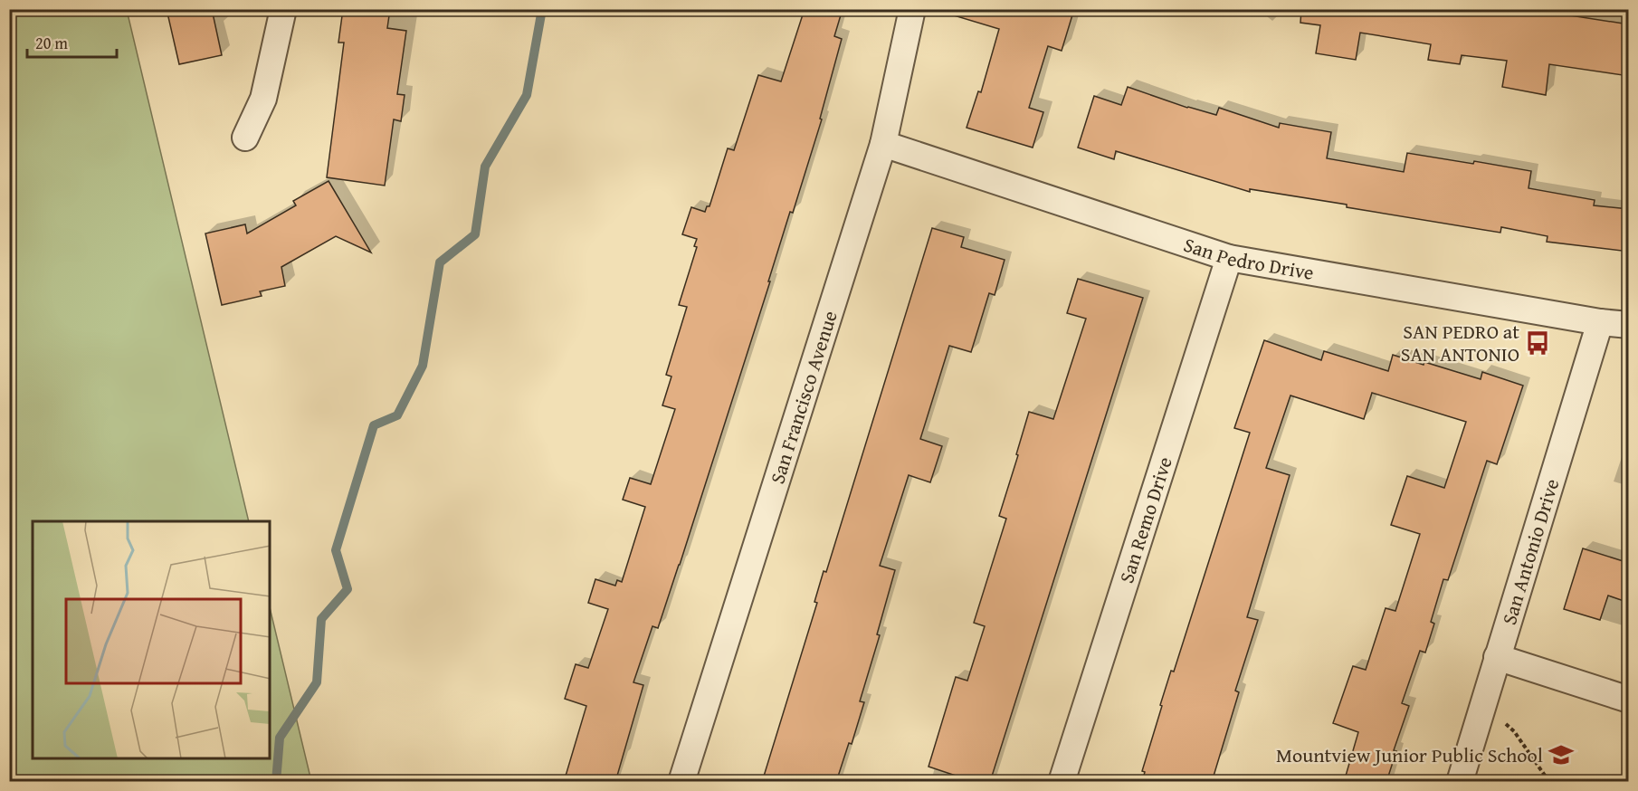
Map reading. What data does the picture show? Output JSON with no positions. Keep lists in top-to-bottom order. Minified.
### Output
{"streets":{"street":["San Pedro Drive","San Francisco Avenue","San Remo Drive","San Antonio Drive"]},"crossings":[["San Pedro Drive","San Francisco Avenue"],["San Pedro Drive","San Remo Drive"],["San Pedro Drive","San Antonio Drive"]],"places":{"bus stop":["SAN PEDRO at SAN ANTONIO"],"school or university":["Mountview Junior Public School"]},"scale_bar":"20 m"}
